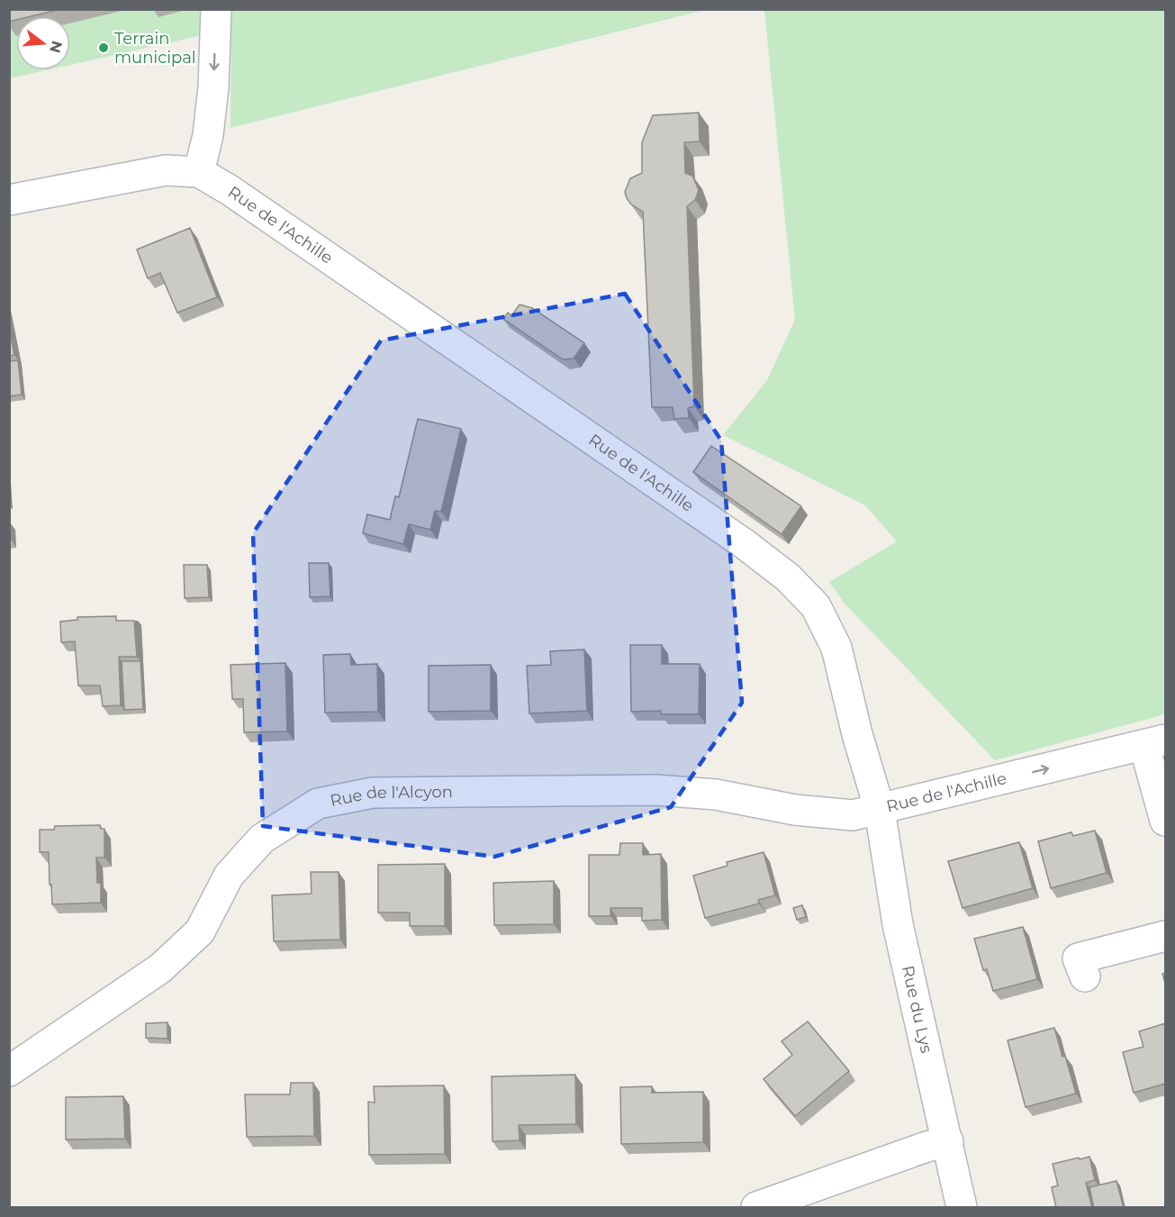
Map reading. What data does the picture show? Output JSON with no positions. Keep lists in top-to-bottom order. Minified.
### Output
{"streets":{"street":["Rue de l'Achille","Rue de l'Alcyon","Rue du Lys"]},"crossings":[["Rue de l'Achille","Rue de l'Alcyon"],["Rue de l'Achille","Rue du Lys"],["Rue de l'Alcyon","Rue du Lys"]],"places":["Terrain municipal"],"north":"right"}
